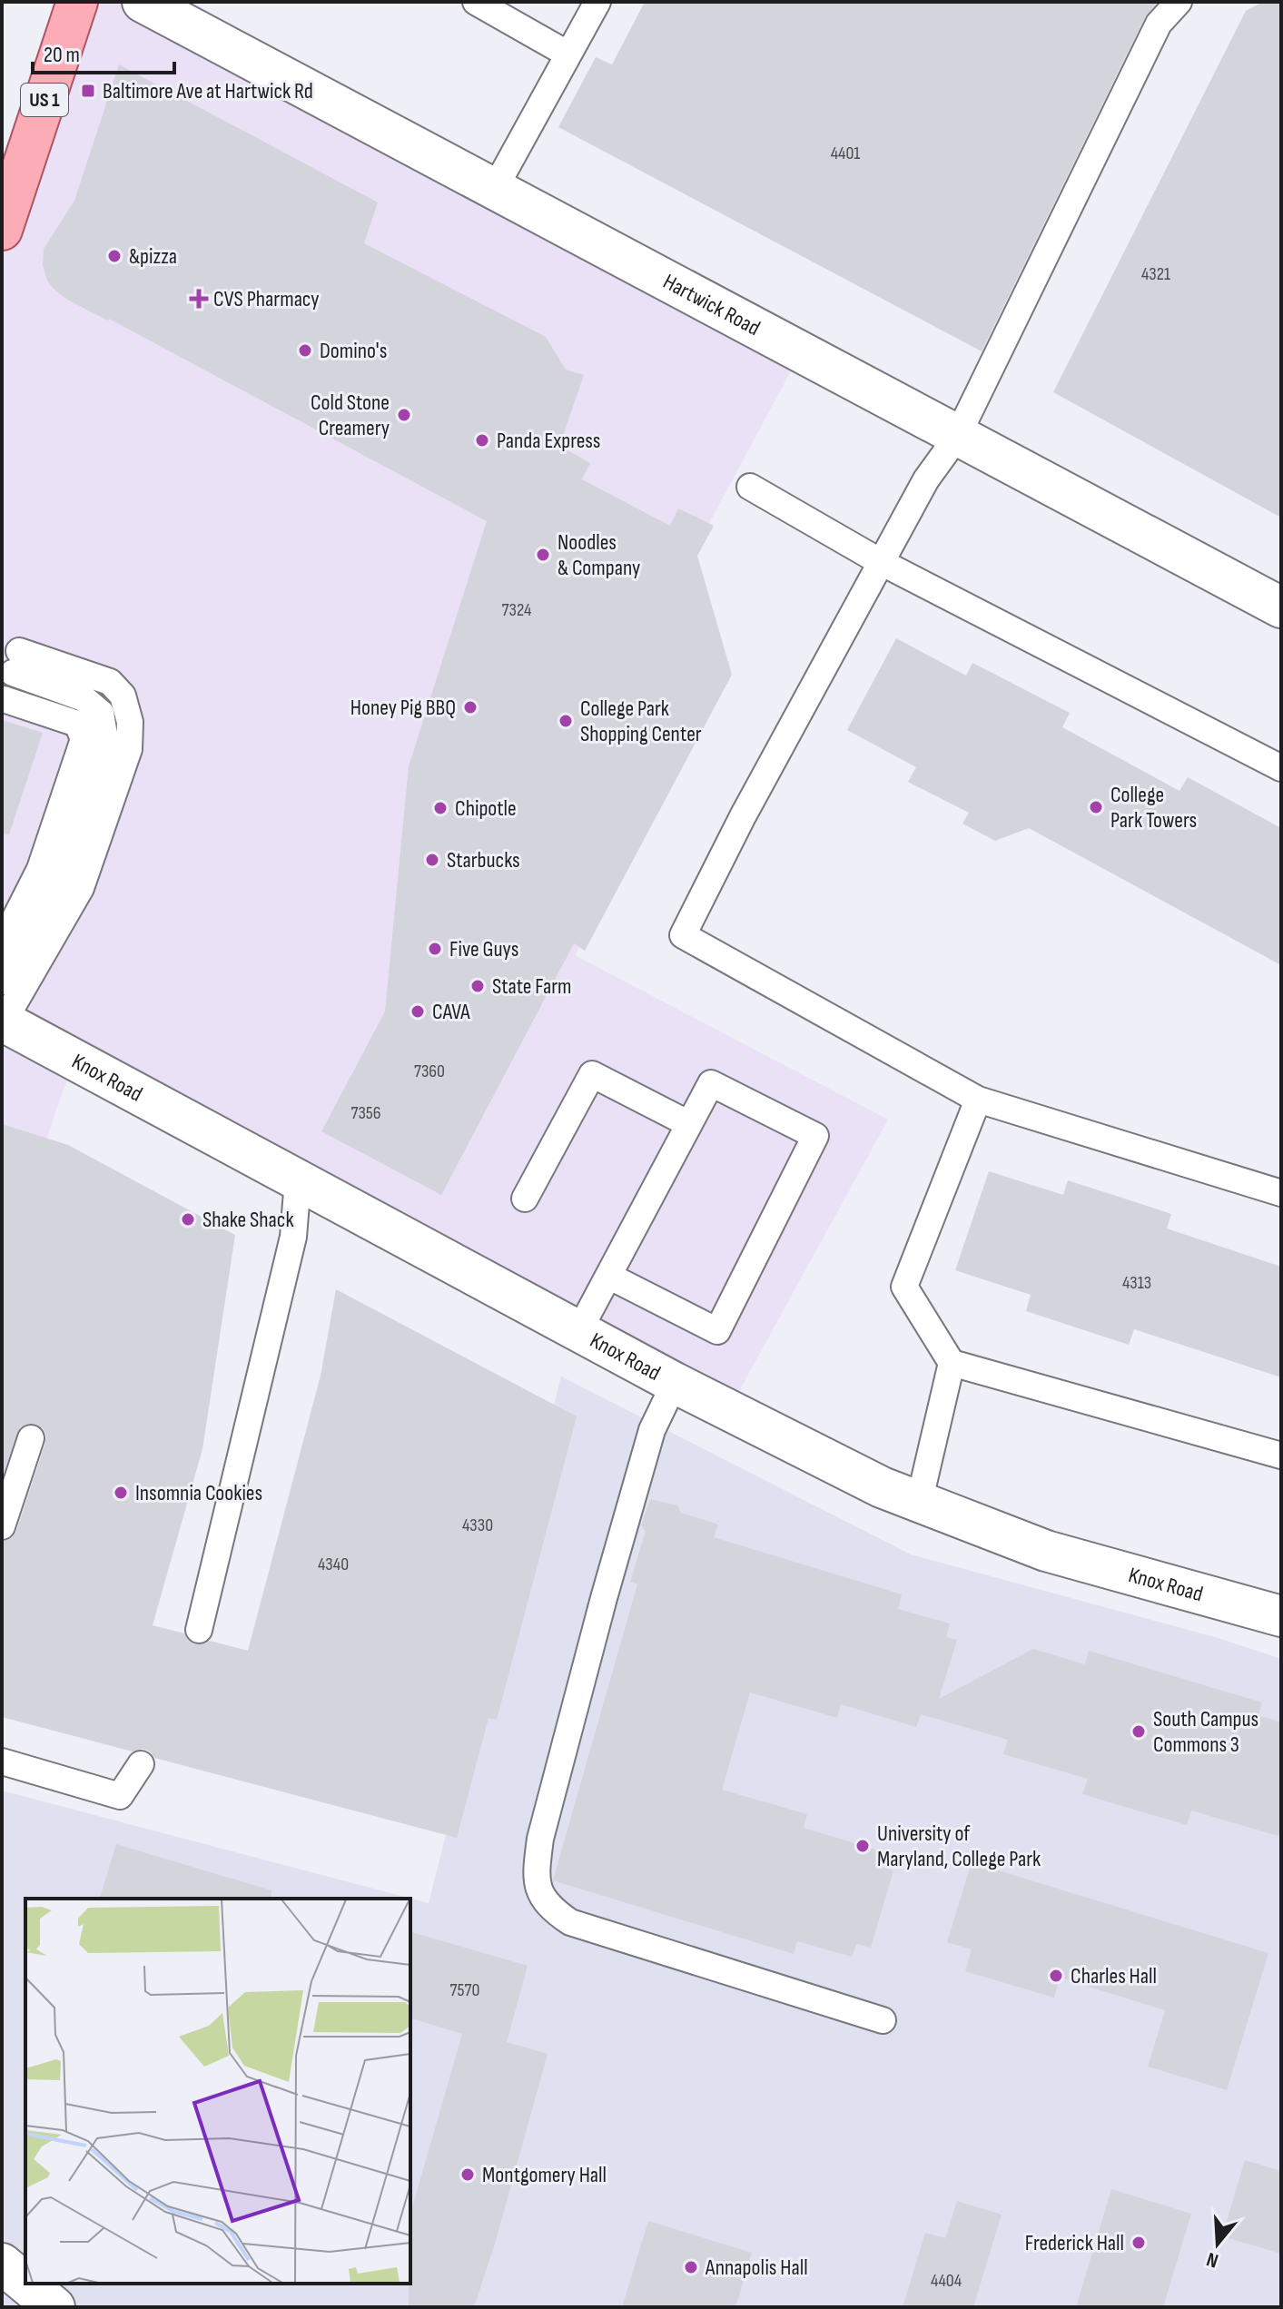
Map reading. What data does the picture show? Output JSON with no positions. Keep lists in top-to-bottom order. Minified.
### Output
{"streets":{"main road":["US 1"],"street":["Hartwick Road","Knox Road"]},"places":{"transit":["Baltimore Ave at Hartwick Rd"],"other":["&pizza","Domino's","Cold Stone Creamery","Panda Express","Noodles & Company","Honey Pig BBQ","College Park Shopping Center","College Park Towers","Chipotle","Starbucks","Five Guys","State Farm","CAVA","Shake Shack","Insomnia Cookies","South Campus Commons 3","University of Maryland, College Park","Charles Hall","Montgomery Hall","Frederick Hall","Annapolis Hall"],"health":["CVS Pharmacy"]},"house_numbers":["4401","4321","7324","7360","7356","4313","4330","4340","7570","4404"],"scale_bar":"20 m","north":"bottom"}
